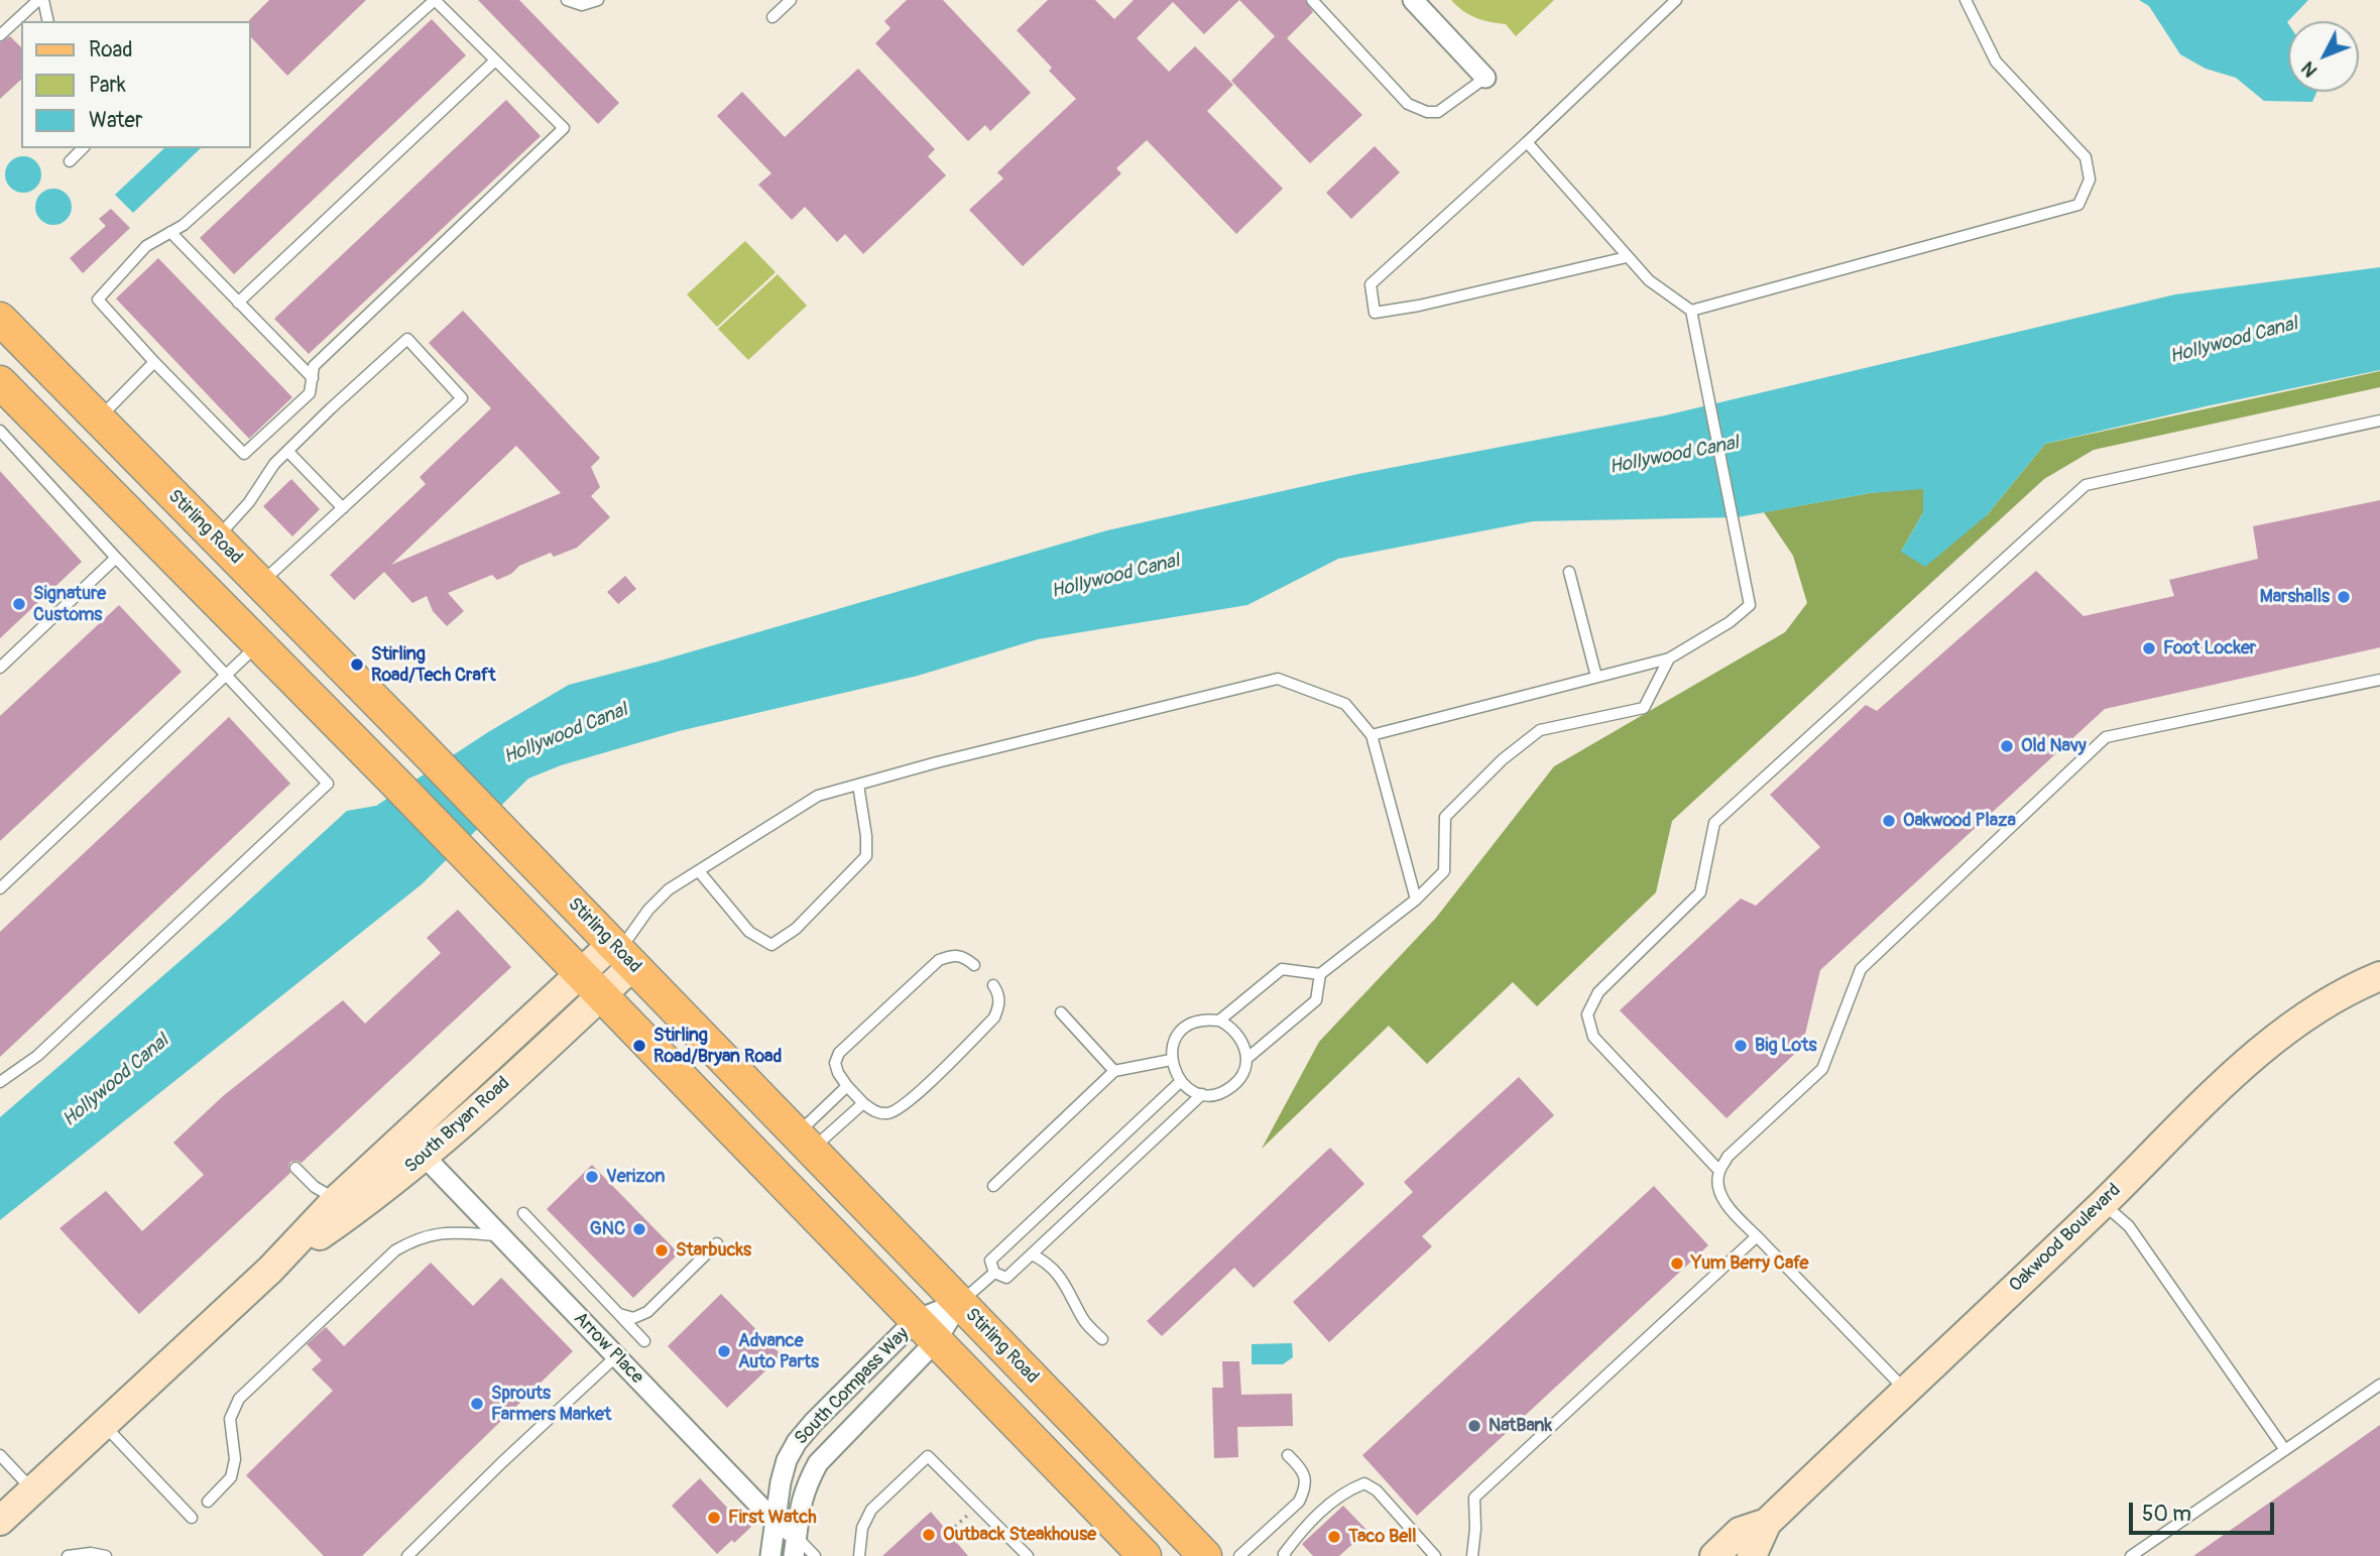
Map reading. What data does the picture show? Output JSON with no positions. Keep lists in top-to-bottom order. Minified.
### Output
{"streets":{"main road":["Stirling Road"],"street":["South Bryan Road","Oakwood Boulevard","Arrow Place","South Compass Way"]},"crossings":[["Stirling Road","South Bryan Road"],["Stirling Road","South Compass Way"],["South Bryan Road","Arrow Place"],["Arrow Place","South Compass Way"]],"water":["Hollywood Canal"],"places":["Marshalls","Signature Customs","Foot Locker","Stirling Road/Tech Craft","Old Navy","Oakwood Plaza","Stirling Road/Bryan Road","Big Lots","Verizon","GNC","Starbucks","Yum Berry Cafe","Advance Auto Parts","Sprouts Farmers Market","NatBank","First Watch","Outback Steakhouse","Taco Bell"],"legend":["Road","Park","Water"],"scale_bar":"50 m","north":"bottom left"}
